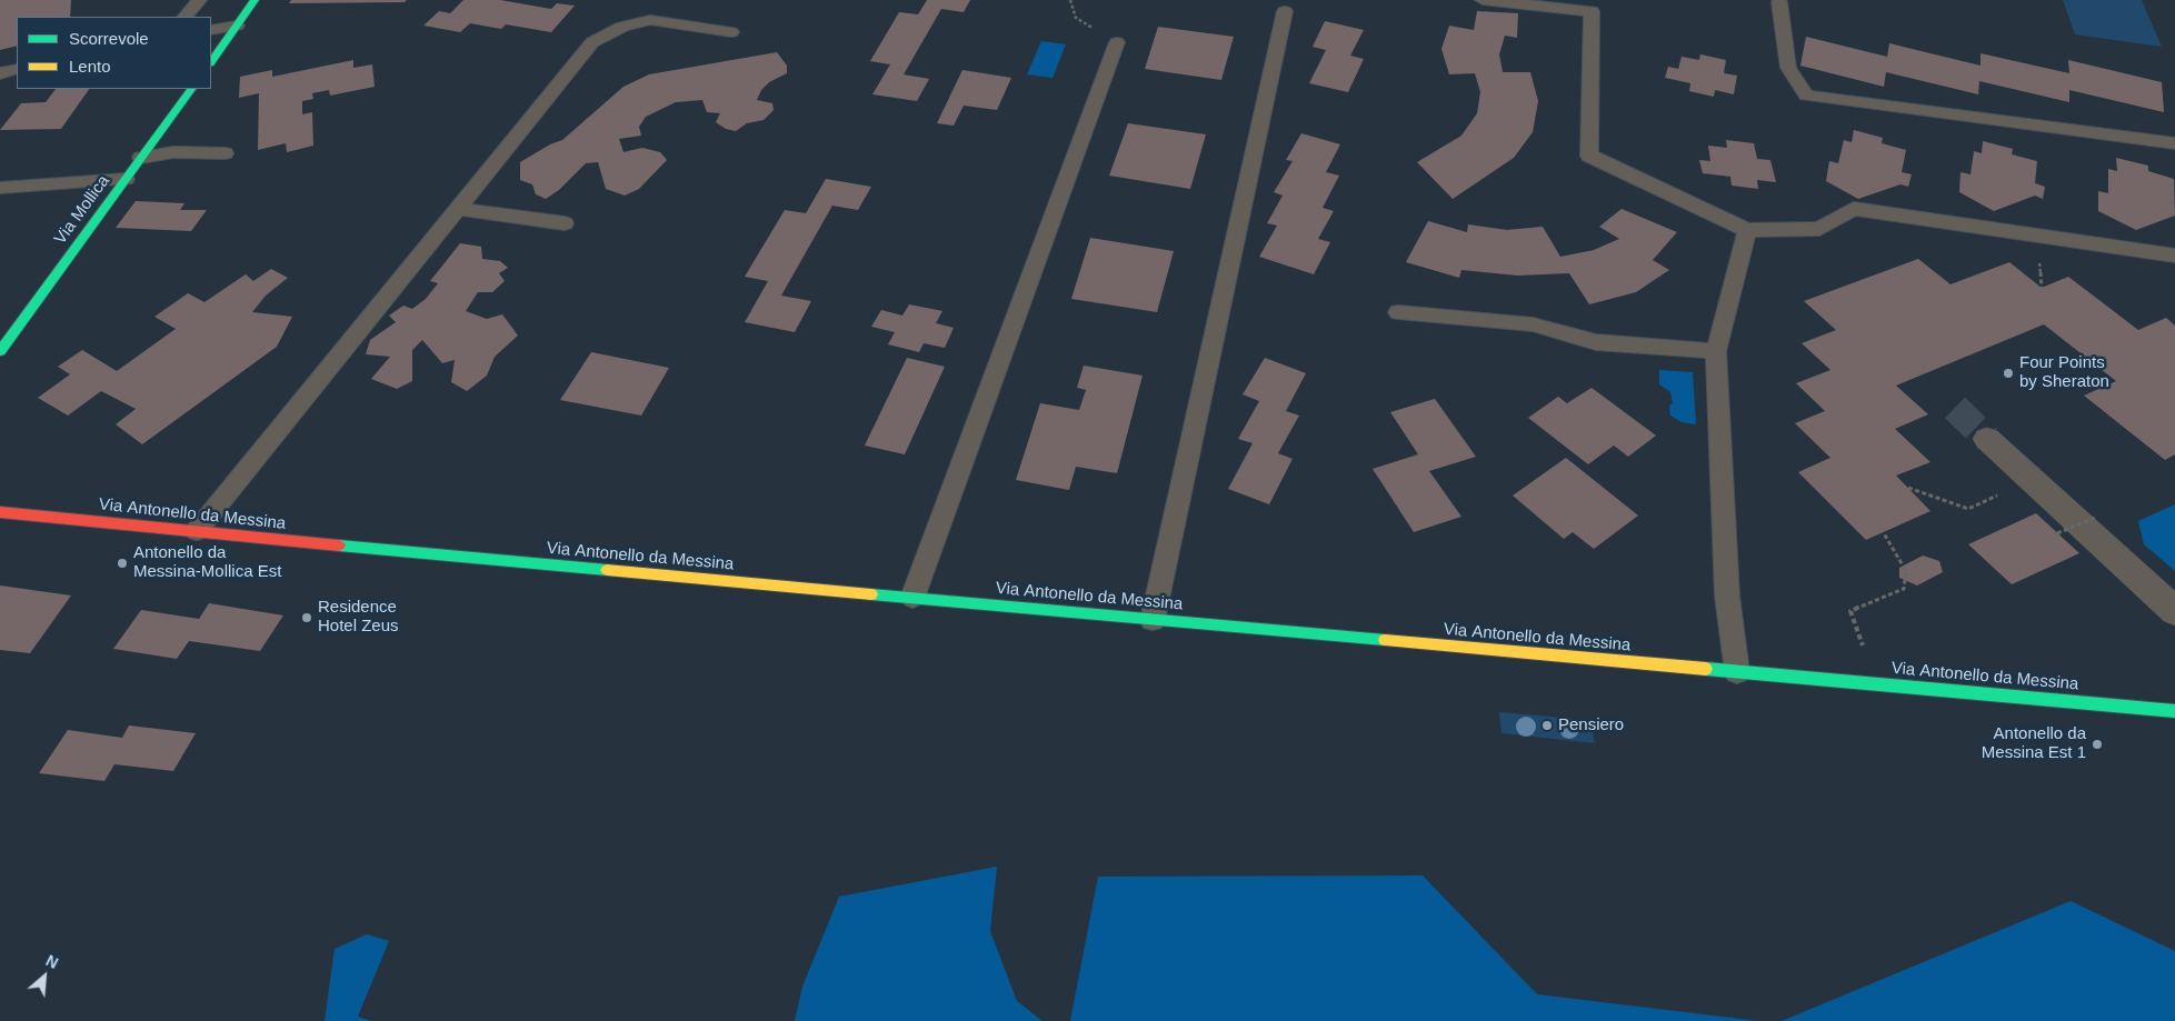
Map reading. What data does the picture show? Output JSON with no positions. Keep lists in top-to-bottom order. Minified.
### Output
{"streets":{"main road":["Via Mollica","Via Antonello da Messina"]},"places":["Four Points by Sheraton","Antonello da Messina-Mollica Est","Residence Hotel Zeus","Pensiero","Antonello da Messina Est 1"],"legend":["Scorrevole","Lento"],"north":"top right"}
